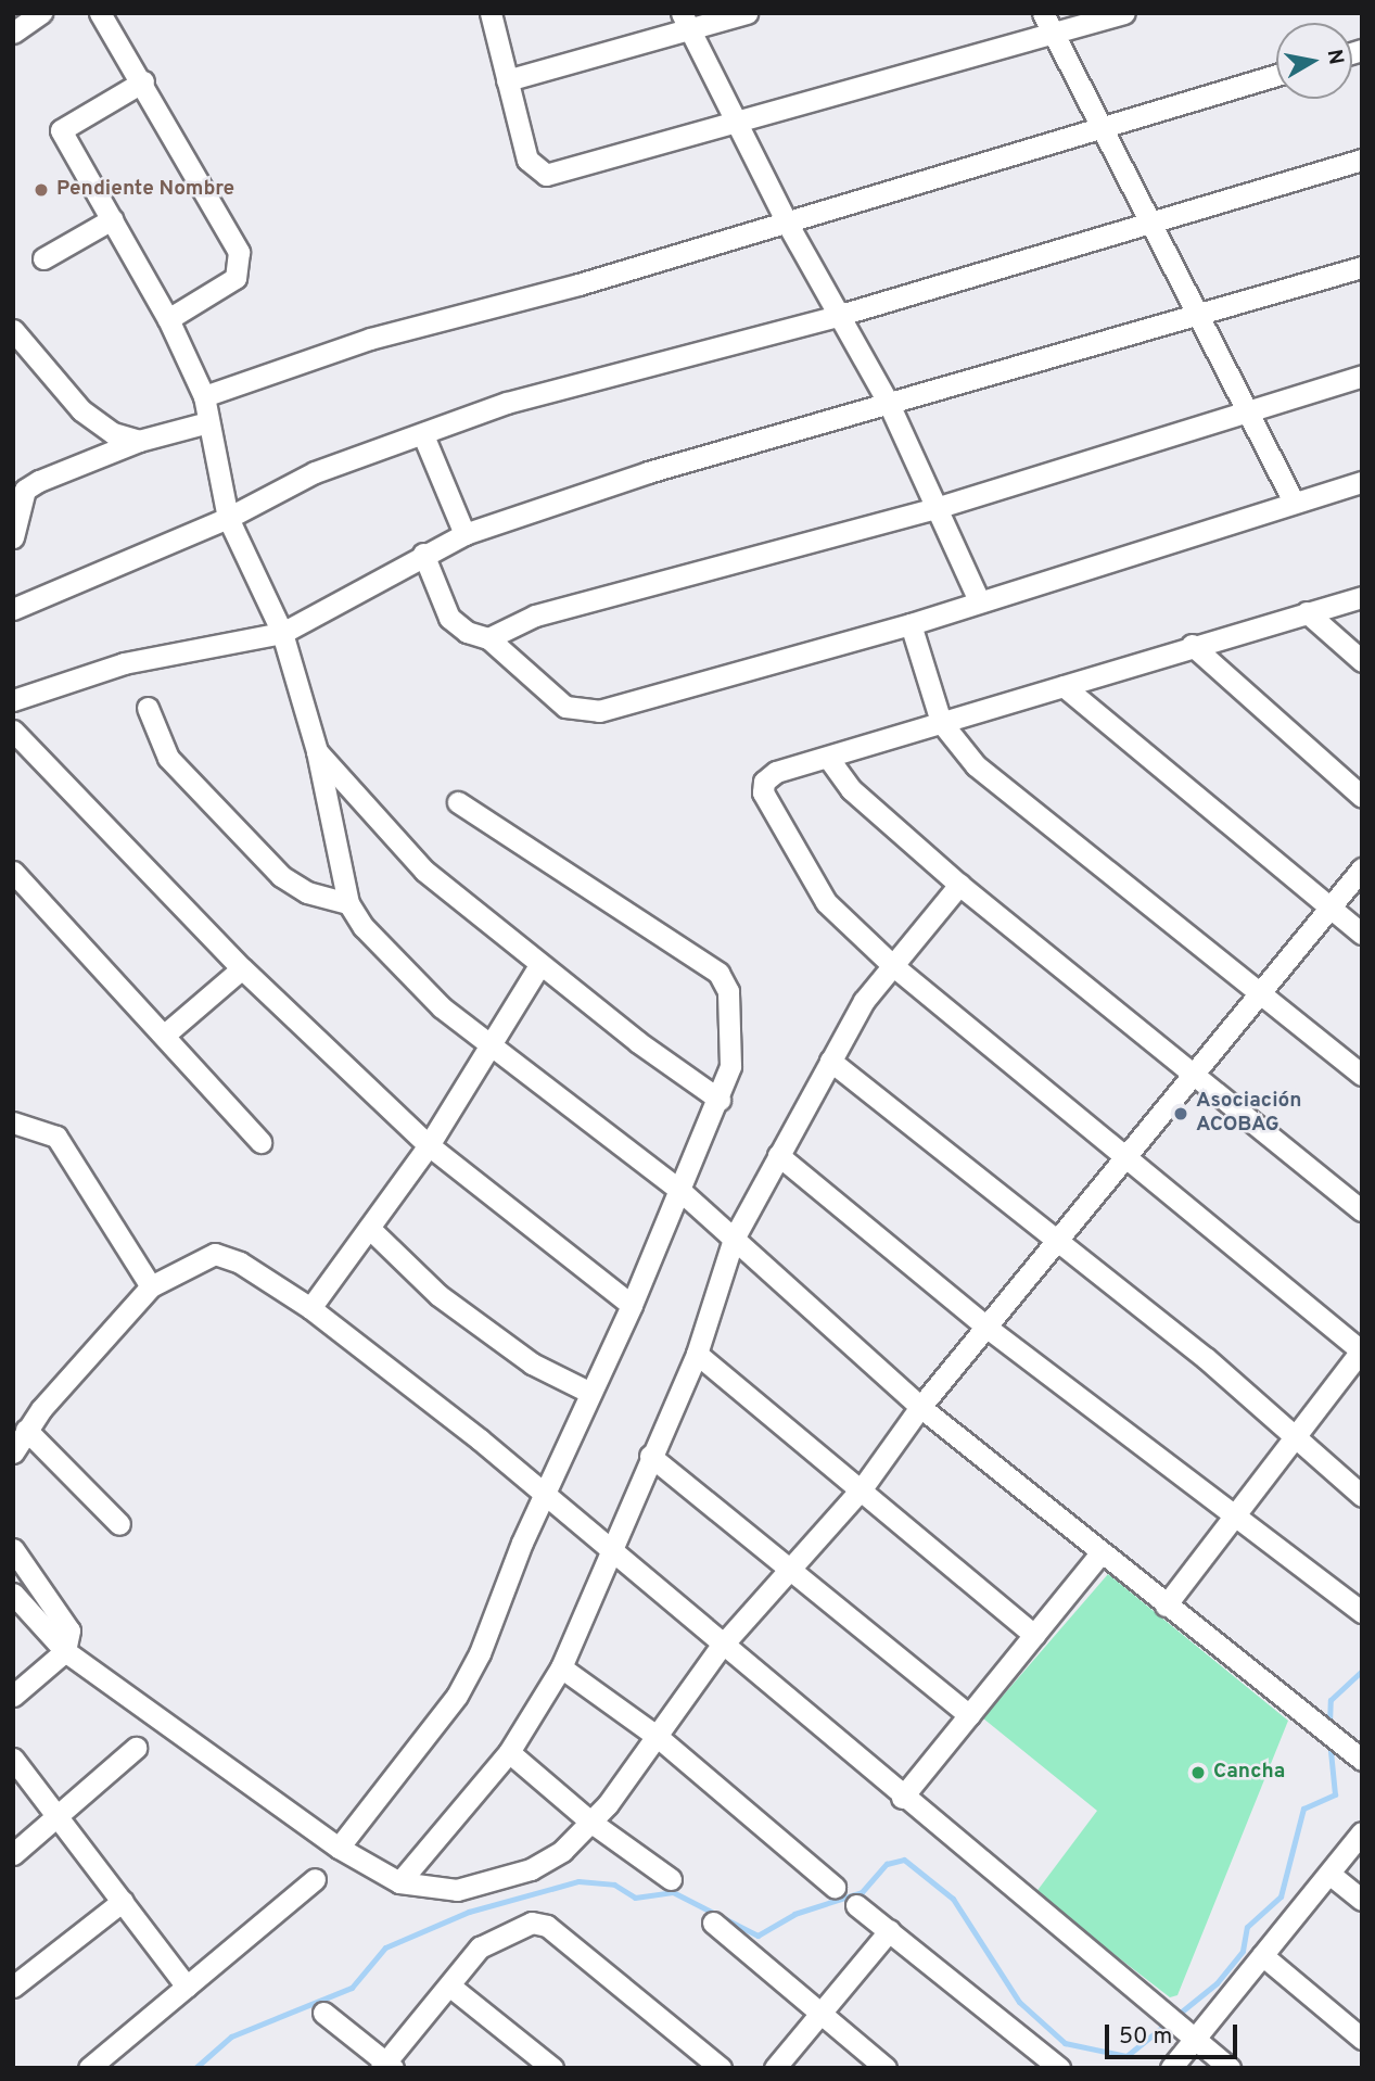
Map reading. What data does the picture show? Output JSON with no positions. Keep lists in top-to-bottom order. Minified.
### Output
{"places":["Pendiente Nombre","Asociación ACOBAG","Cancha"],"scale_bar":"50 m","north":"right"}
